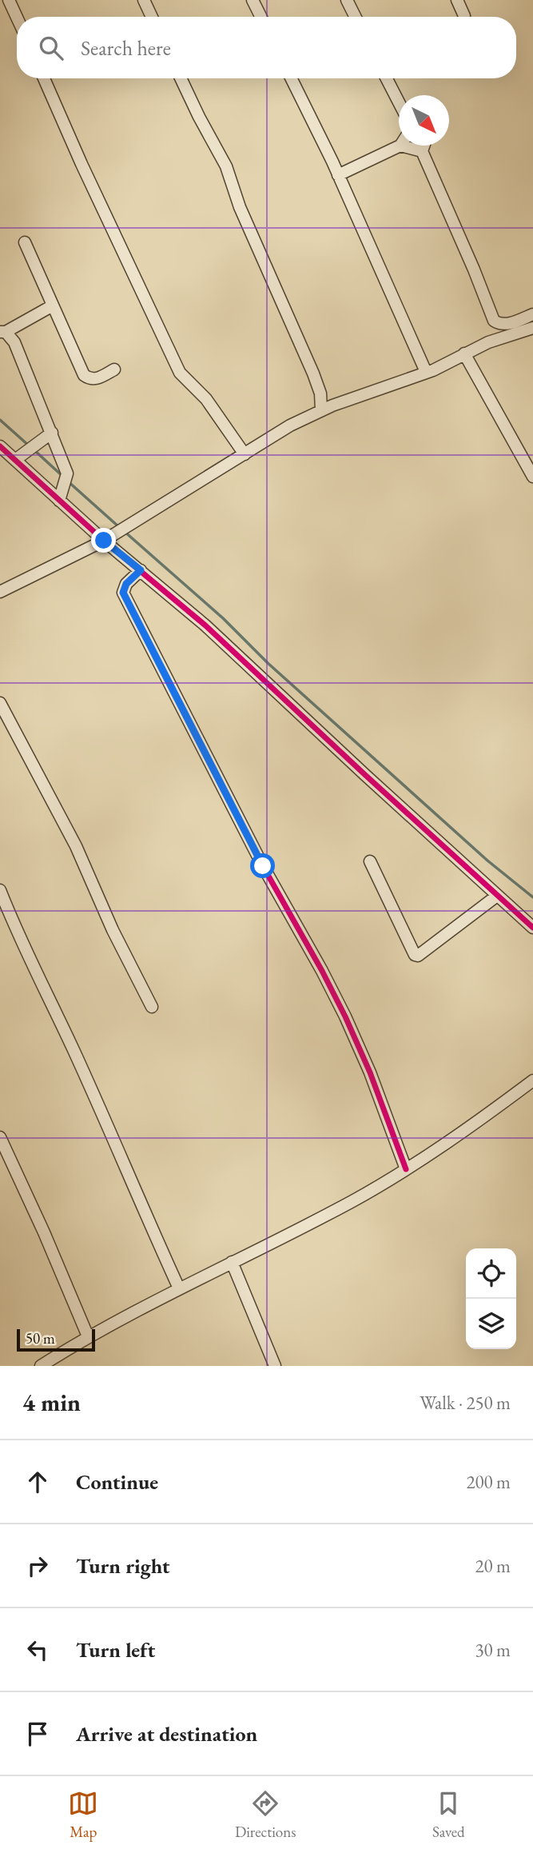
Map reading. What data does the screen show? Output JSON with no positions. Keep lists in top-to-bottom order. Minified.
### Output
{"scale_bar":"50 m","north":"bottom right","page":{"search":"Search here","scale":"50 m","heading":["4 min","Walk · 250 m"],"list":[["Continue","200 m"],["Turn right","20 m"],["Turn left","30 m"],"Arrive at destination"],"nav":["Map","Directions","Saved"]}}
